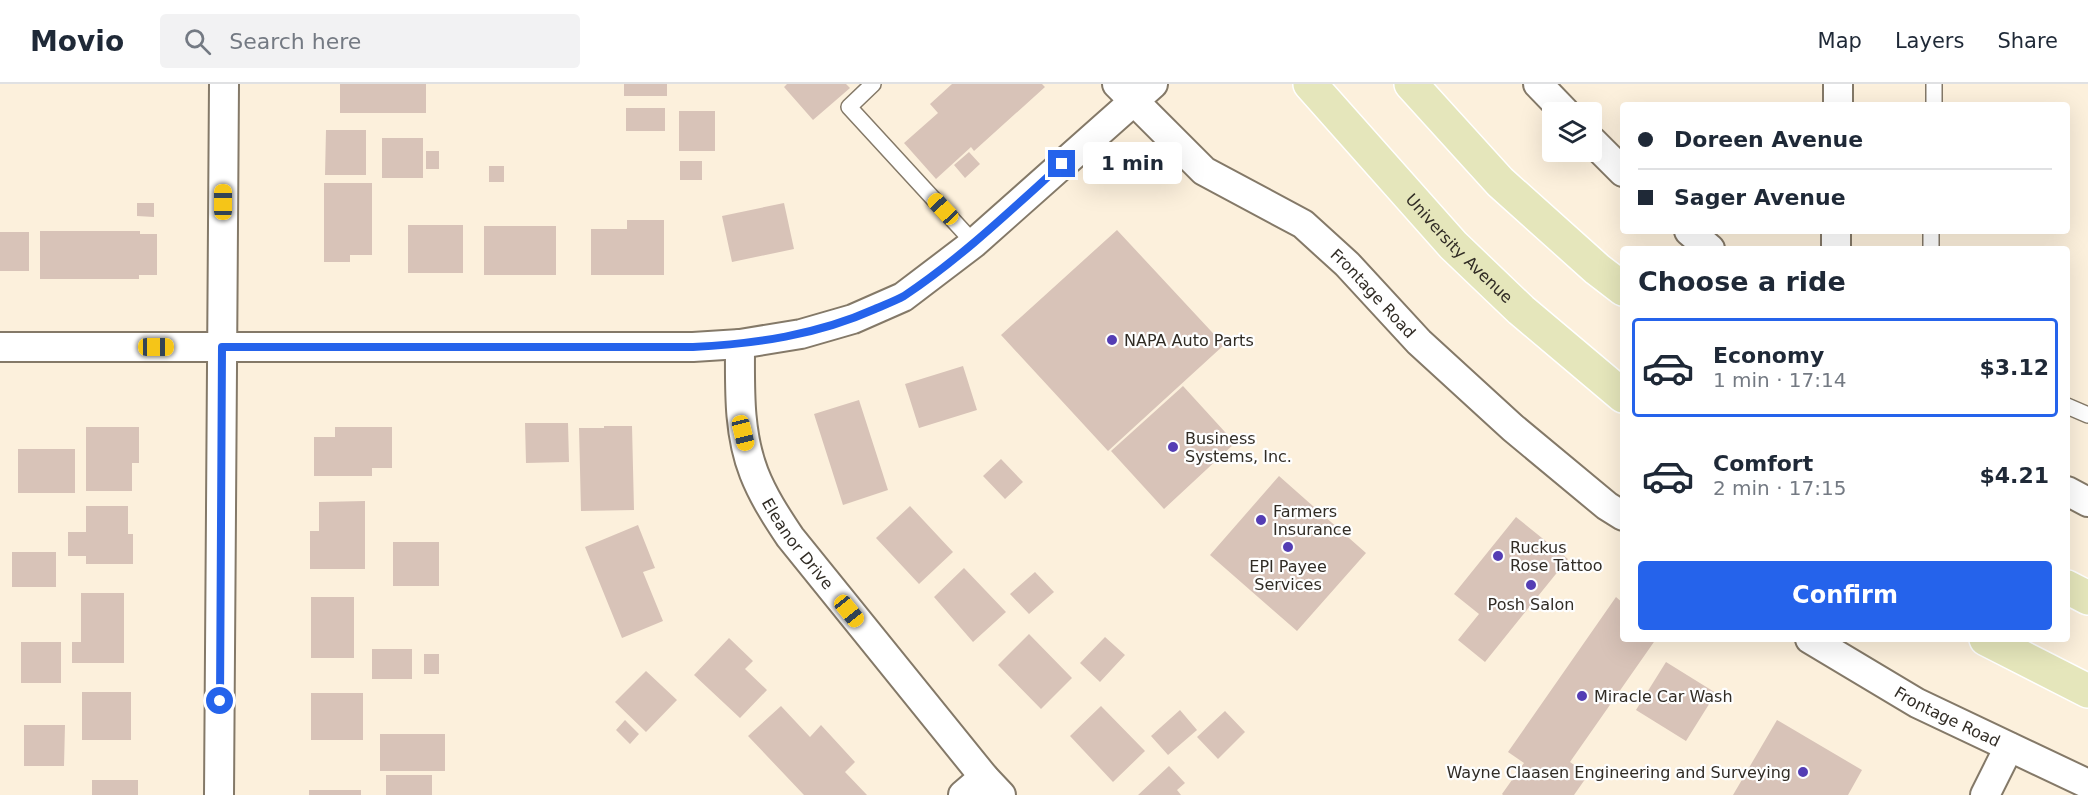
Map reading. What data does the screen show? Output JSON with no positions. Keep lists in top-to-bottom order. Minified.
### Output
{"streets":{"main road":["University Avenue"],"street":["Frontage Road","Eleanor Drive"]},"places":["NAPA Auto Parts","Business Systems, Inc.","Farmers Insurance","EPI Payee Services","Ruckus Rose Tattoo","Posh Salon","Miracle Car Wash","Wayne Claasen Engineering and Surveying"],"page":{"header":"Movio","search":"Search here","nav":["Map","Layers","Share"],"banner":["Doreen Avenue","Sager Avenue"],"bubble":"1 min","heading":"Choose a ride","list":[{"name":"Economy","note":"1 min · 17:14","value":"$3.12"},{"name":"Comfort","note":"2 min · 17:15","value":"$4.21"}],"buttons":"Confirm"}}
